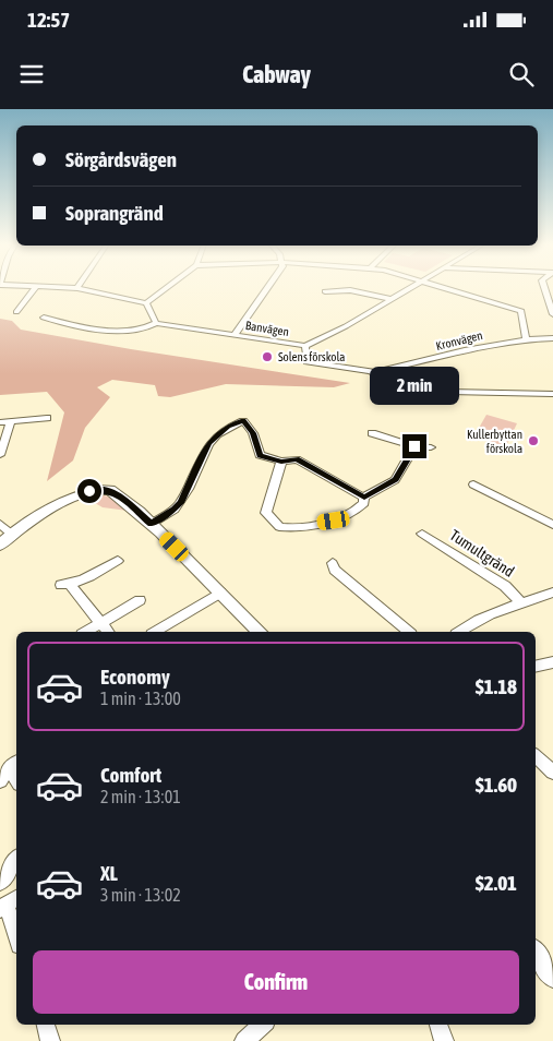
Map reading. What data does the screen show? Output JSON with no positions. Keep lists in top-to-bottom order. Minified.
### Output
{"streets":{"street":["Banvägen","Kronvägen","Tumultgränd"]},"crossings":[["Banvägen","Kronvägen"]],"places":["Solens förskola","Kullerbyttan förskola"],"page":{"status":"12:57","header":"Cabway","banner":["Sörgårdsvägen","Soprangränd"],"bubble":"2 min","list":[{"name":"Economy","note":"1 min · 13:00","value":"$1.18"},{"name":"Comfort","note":"2 min · 13:01","value":"$1.60"},{"name":"XL","note":"3 min · 13:02","value":"$2.01"}],"buttons":"Confirm"}}
